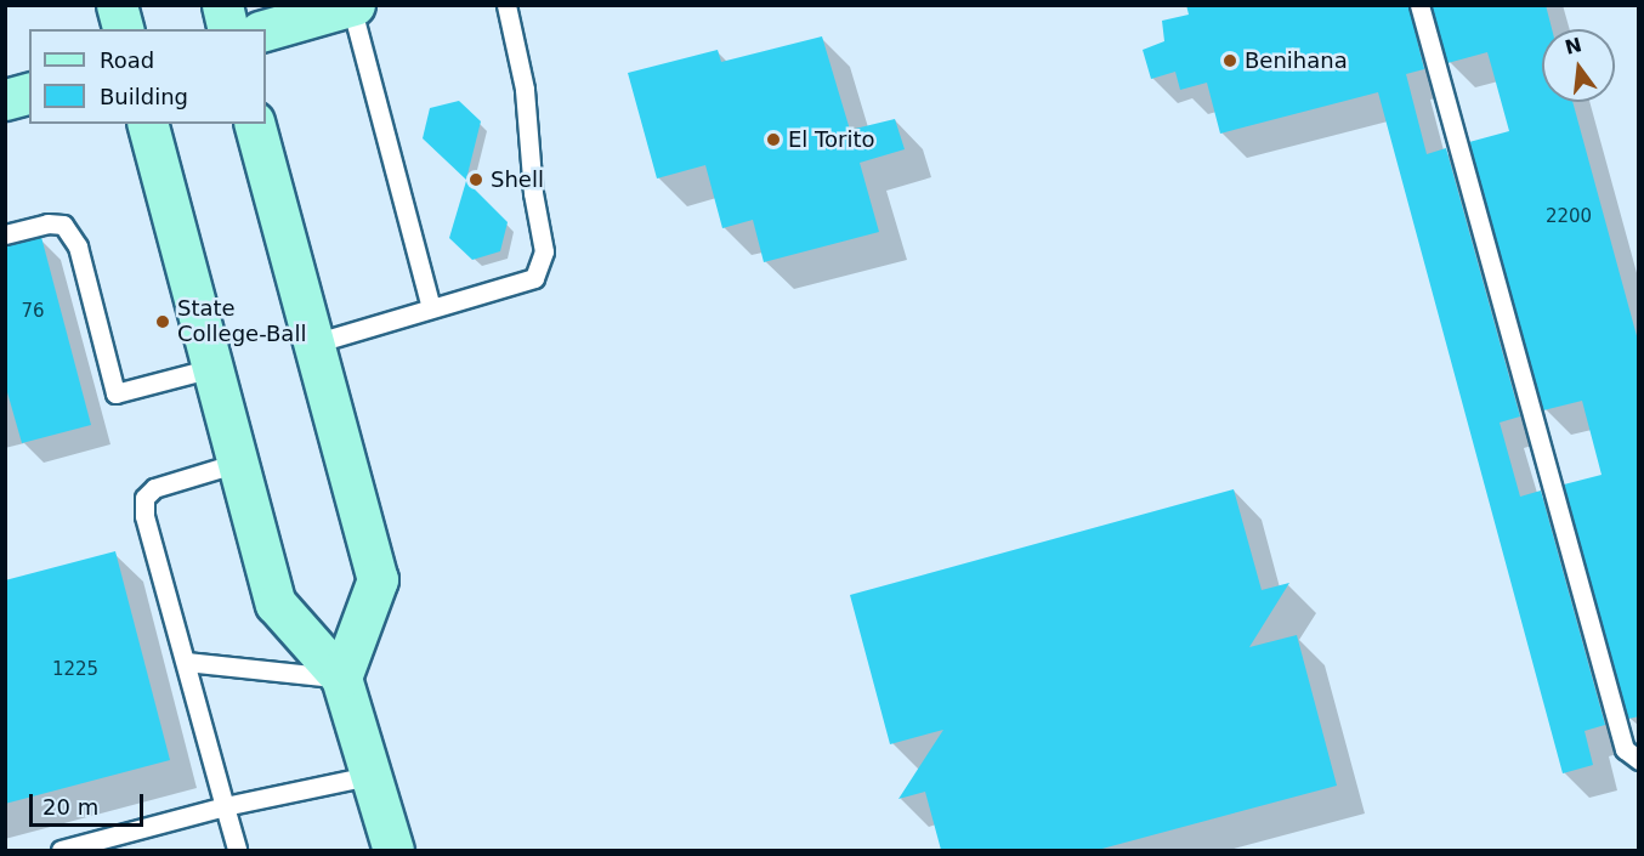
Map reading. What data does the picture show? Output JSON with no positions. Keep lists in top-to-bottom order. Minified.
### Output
{"places":["Benihana","El Torito","Shell","State College-Ball"],"house_numbers":["2200","76","1225"],"legend":["Road","Building"],"scale_bar":"20 m","north":"top"}
